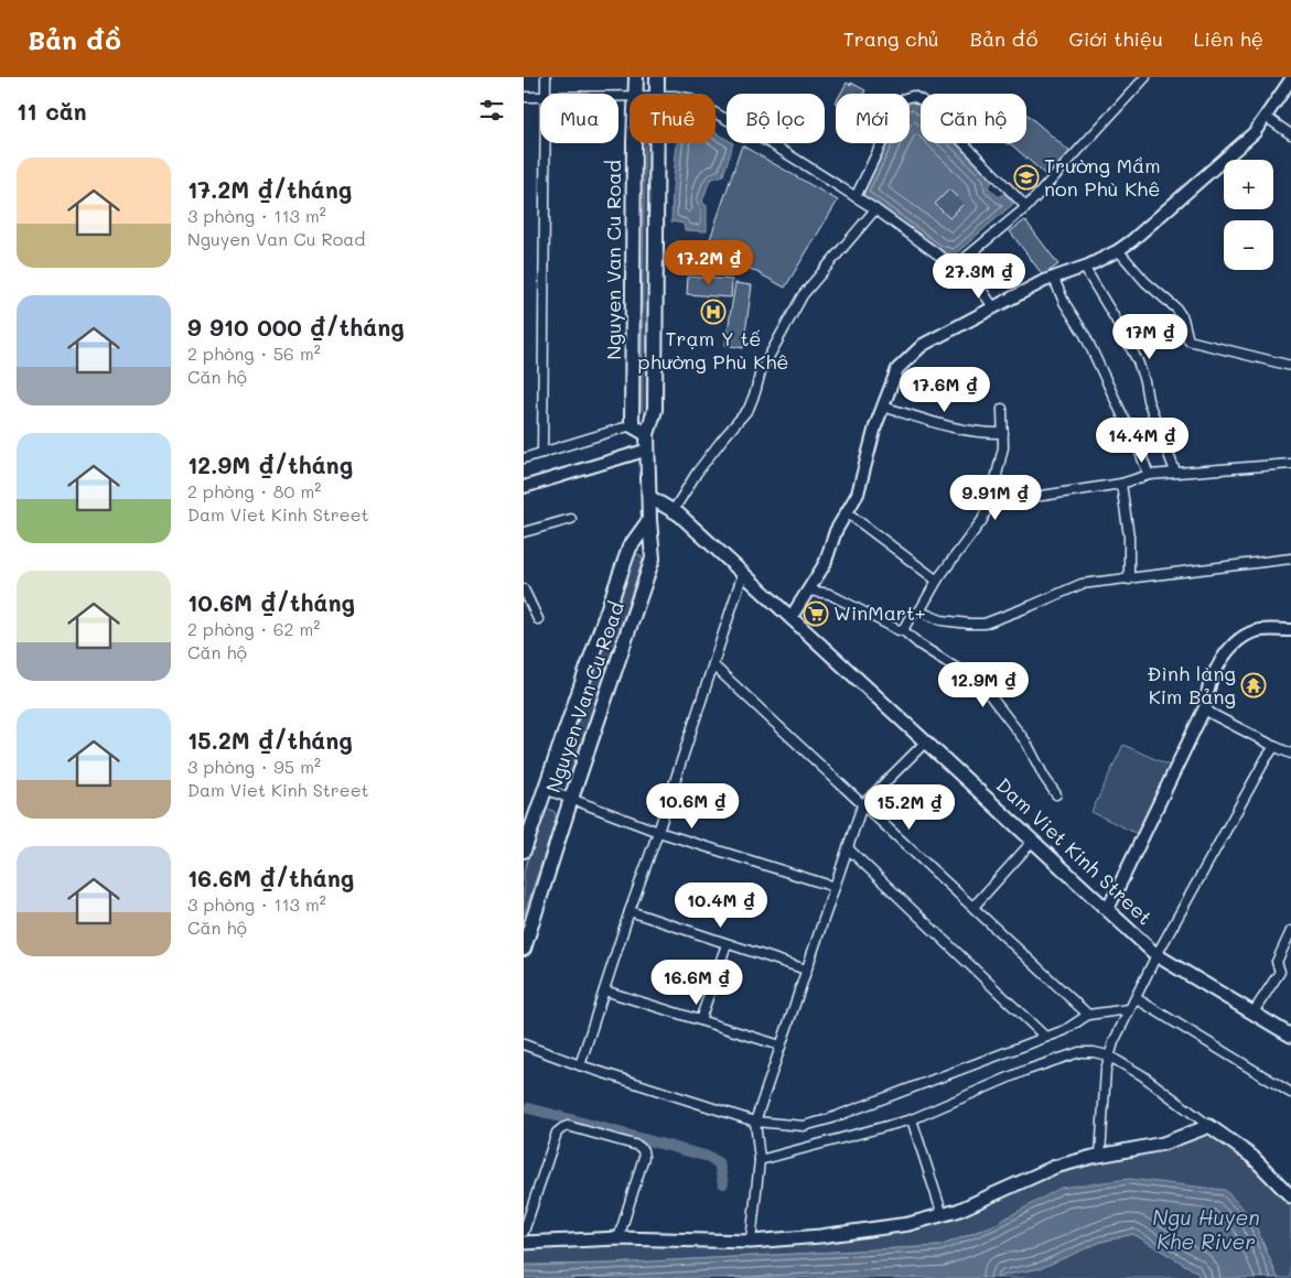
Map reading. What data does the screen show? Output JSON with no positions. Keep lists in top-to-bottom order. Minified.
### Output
{"streets":{"main road":["Nguyen Van Cu Road","Dam Viet Kinh Street"]},"crossings":[["Nguyen Van Cu Road","Dam Viet Kinh Street"]],"water":["Ngu Huyen Khe River"],"places":{"school or university":["Trường Mầm non Phù Khê"],"hospital":["Trạm Y tế phường Phù Khê"],"supermarket":["WinMart+"],"temple":["Đình làng Kim Bảng"]},"page":{"header":"Bản đồ","nav":["Trang chủ","Bản đồ","Giới thiệu","Liên hệ"],"heading":"11 căn","chip":["Mua","Thuê","Bộ lọc","Mới","Căn hộ"],"list":[{"name":"17.2M ₫/tháng","note":"3 phòng · 113 m² · Nguyen Van Cu Road"},{"name":"9 910 000 ₫/tháng","note":"2 phòng · 56 m² · Căn hộ"},{"name":"12.9M ₫/tháng","note":"2 phòng · 80 m² · Dam Viet Kinh Street"},{"name":"10.6M ₫/tháng","note":"2 phòng · 62 m² · Căn hộ"},{"name":"15.2M ₫/tháng","note":"3 phòng · 95 m² · Dam Viet Kinh Street"},{"name":"16.6M ₫/tháng","note":"3 phòng · 113 m² · Căn hộ"}],"map_buttons":["+","−"],"price":["17.2M ₫","27.3M ₫","17M ₫","17.6M ₫","14.4M ₫","9.91M ₫","12.9M ₫","10.6M ₫","15.2M ₫","10.4M ₫","16.6M ₫"]}}
